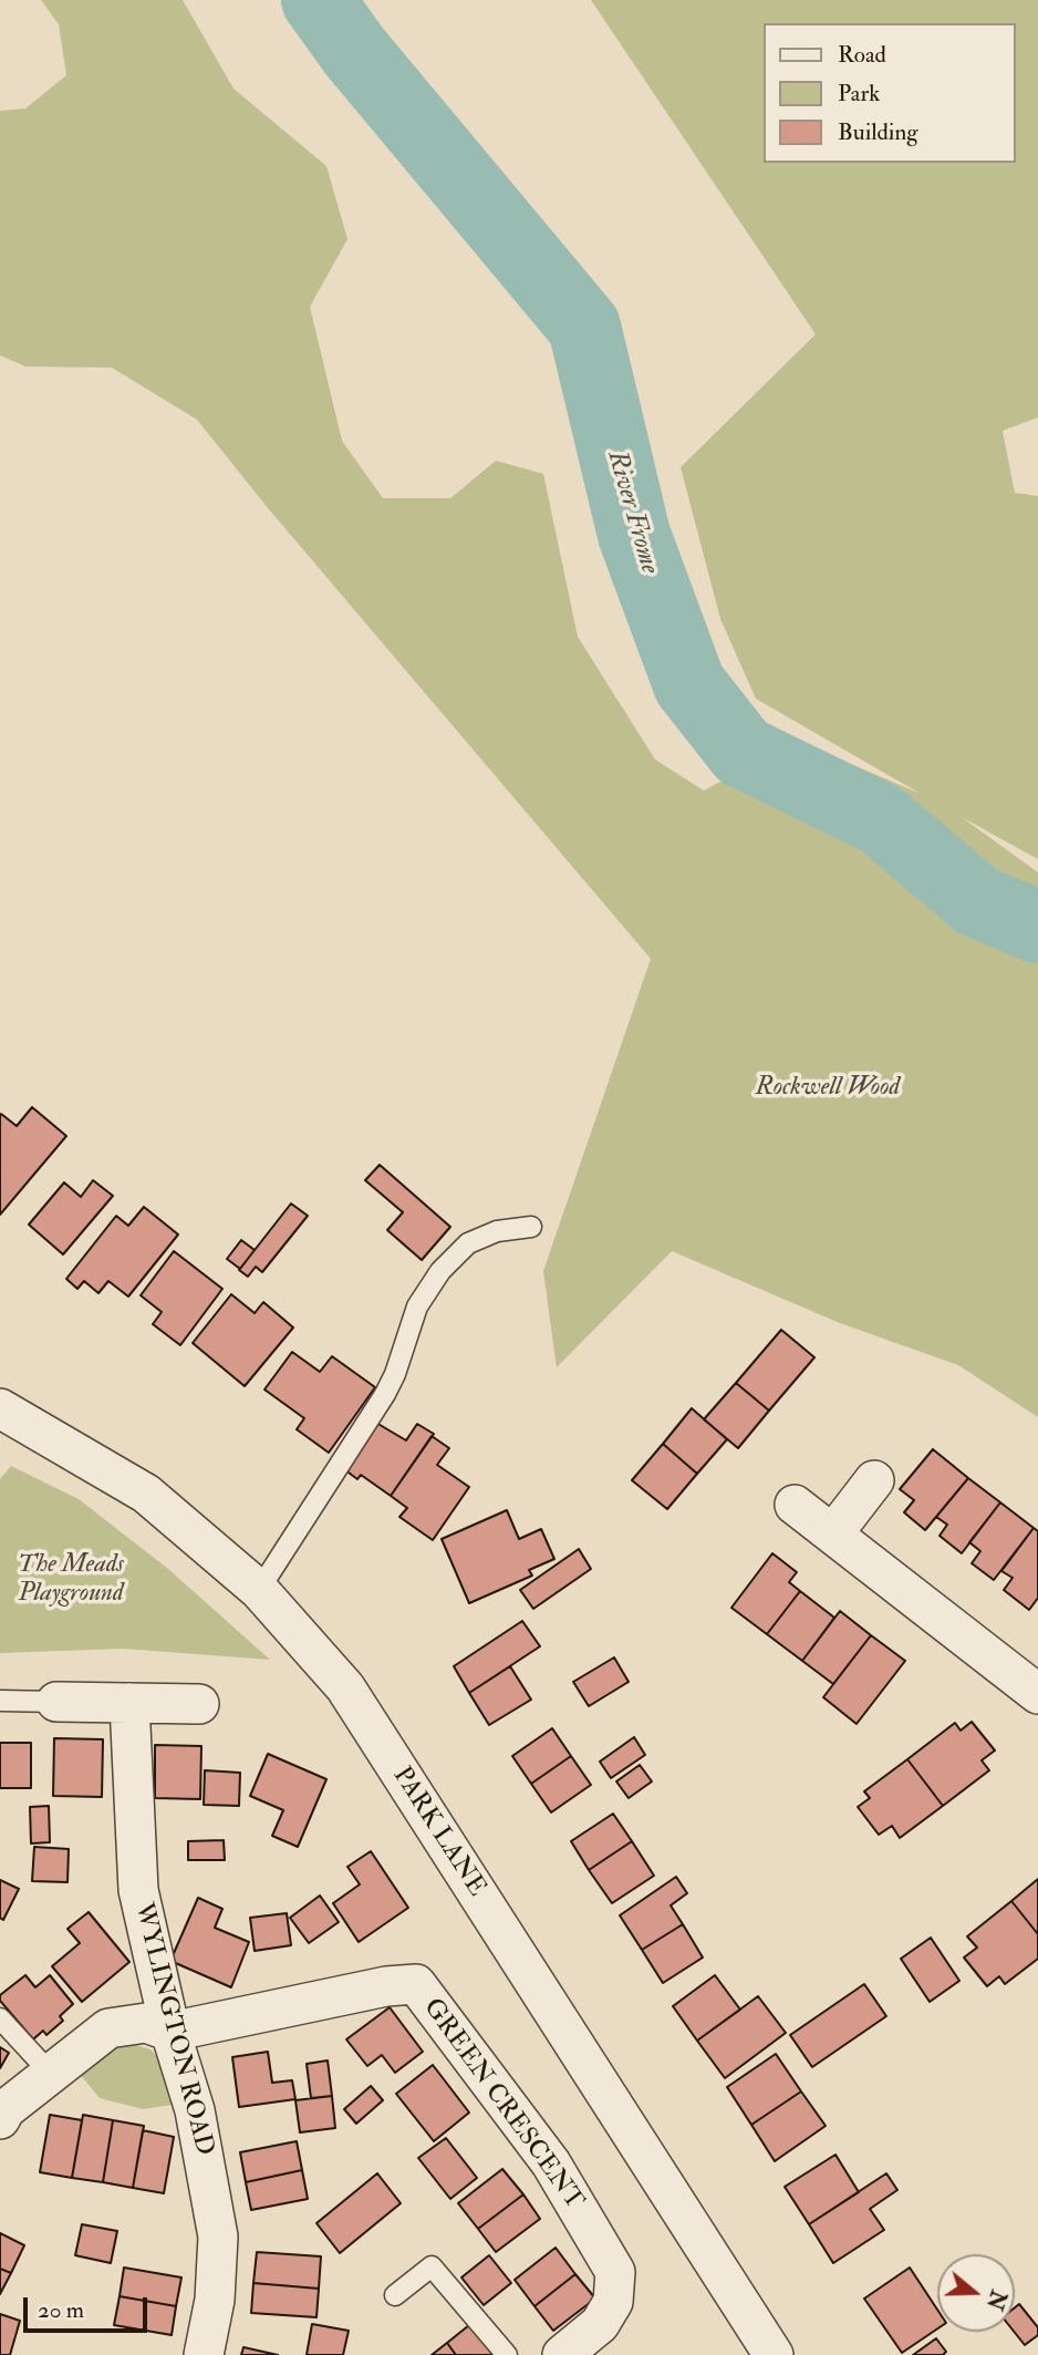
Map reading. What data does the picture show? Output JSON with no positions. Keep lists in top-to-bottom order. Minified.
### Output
{"streets":{"street":["PARK LANE","WYLINGTON ROAD","GREEN CRESCENT"]},"crossings":[["WYLINGTON ROAD","GREEN CRESCENT"]],"water":["River Frome"],"parks":["Rockwell Wood","The Meads Playground"],"legend":["Road","Park","Building"],"scale_bar":"20 m","north":"right"}
